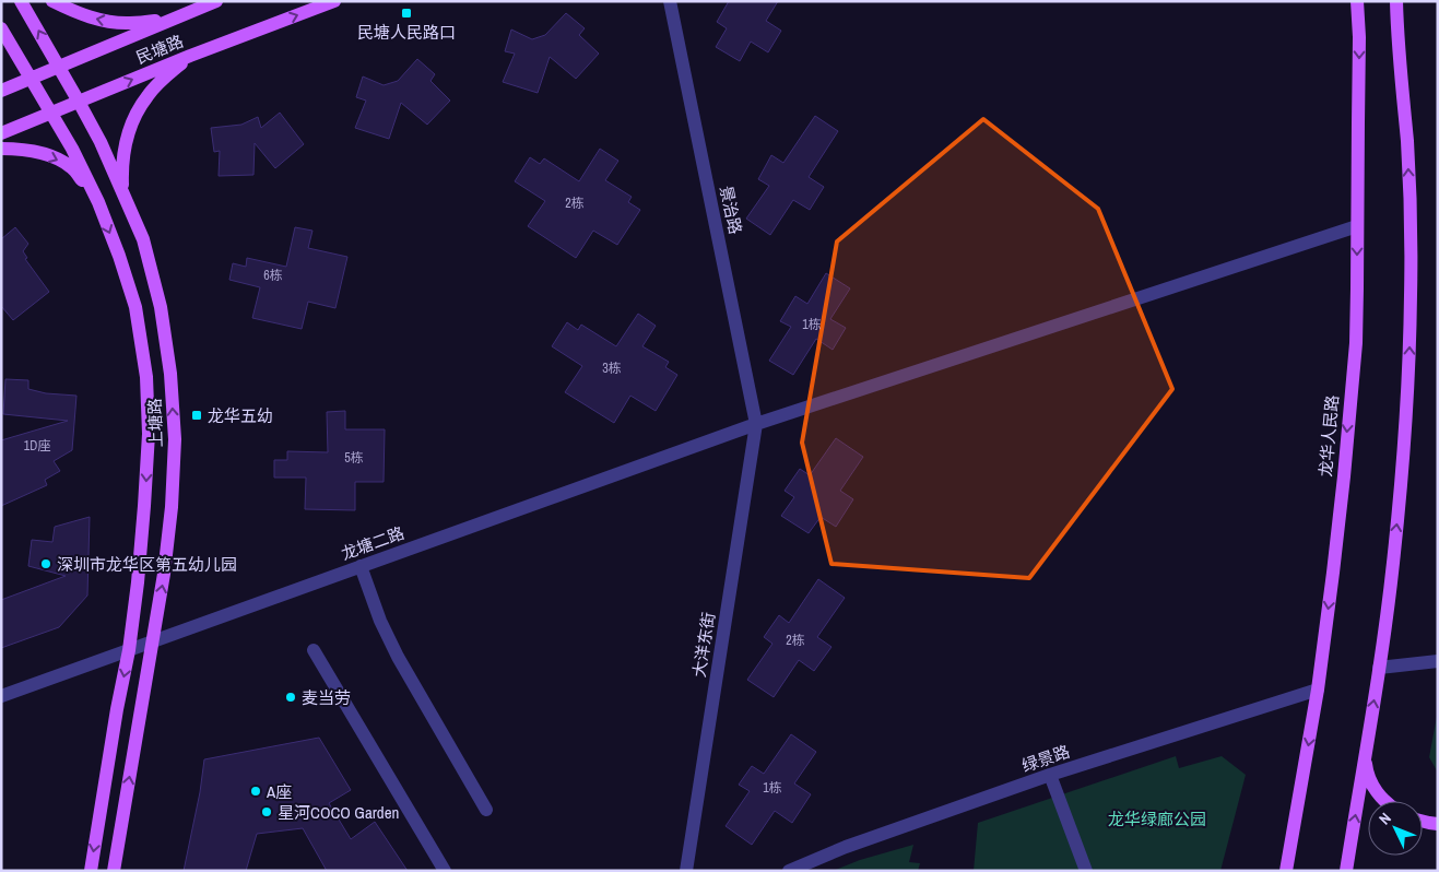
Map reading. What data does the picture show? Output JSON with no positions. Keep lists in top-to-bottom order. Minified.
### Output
{"streets":{"main road":["民塘路","上塘路","龙华人民路"],"street":["景治路","龙塘二路","大洋东街","绿景路"]},"crossings":[["民塘路","上塘路"],["景治路","龙塘二路"],["景治路","大洋东街"],["上塘路","龙塘二路"],["龙华人民路","龙塘二路"],["龙华人民路","绿景路"],["龙塘二路","大洋东街"]],"parks":["龙华绿廊公园"],"places":{"transit":["民塘人民路口","龙华五幼"],"other":["深圳市龙华区第五幼儿园","麦当劳","A座","星河COCO Garden"]},"house_numbers":["2栋","6栋","1栋","3栋","1D座","5栋","2栋","1栋"],"north":"top left"}
